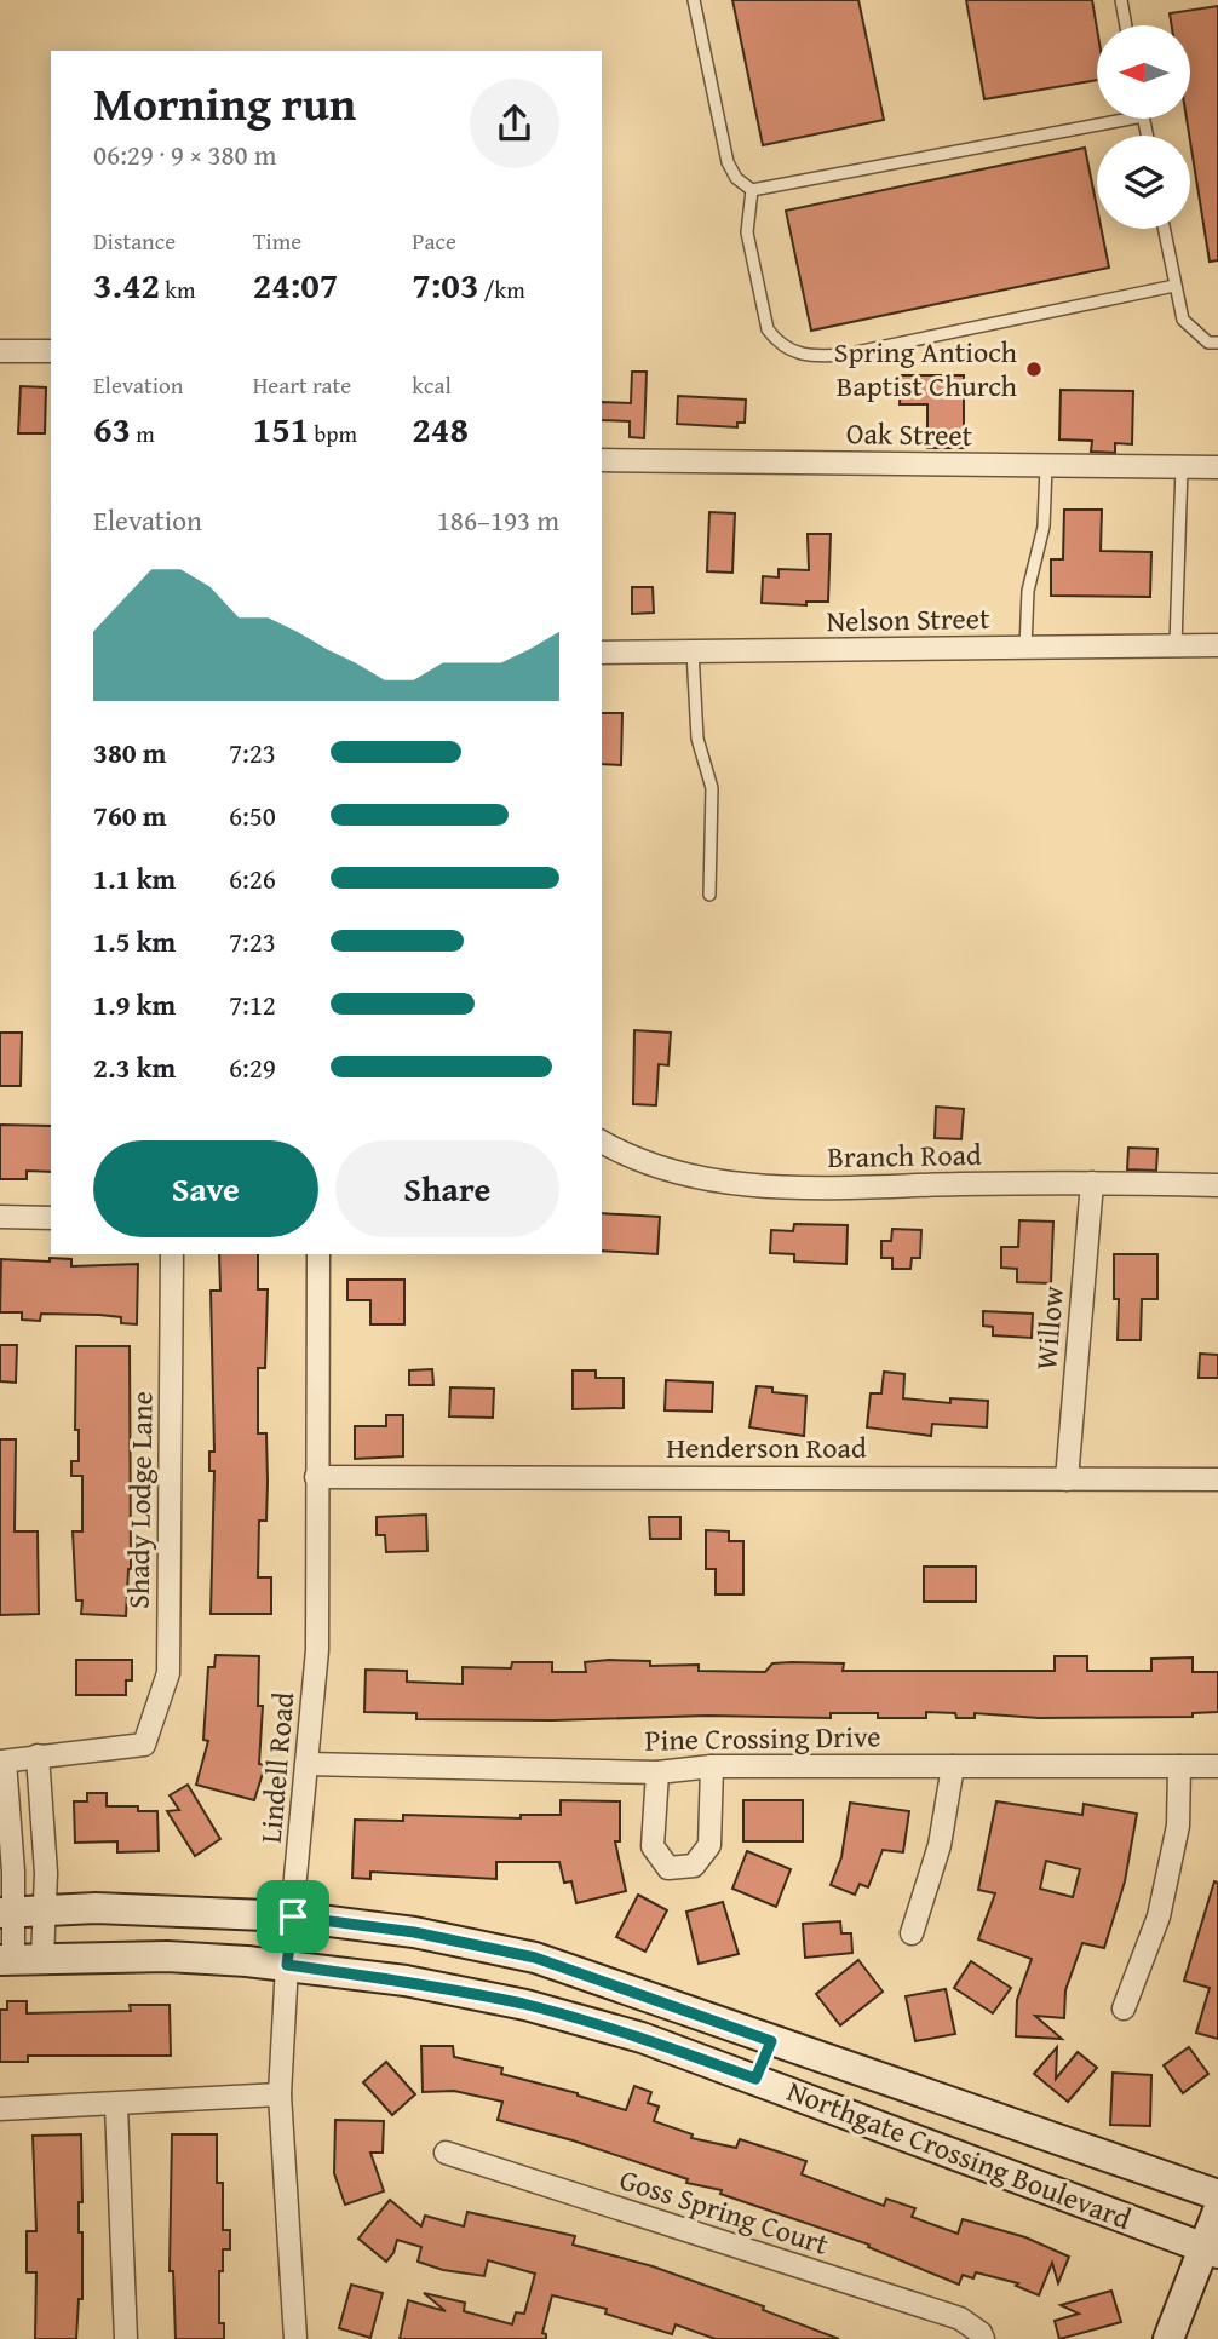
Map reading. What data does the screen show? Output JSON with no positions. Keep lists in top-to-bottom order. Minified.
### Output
{"streets":{"main road":["Northgate Crossing Boulevard"],"street":["Oak Street","Nelson Street","Branch Road","Willow","Henderson Road","Shady Lodge Lane","Pine Crossing Drive","Lindell Road","Goss Spring Court"]},"crossings":[["Branch Road","Willow"],["Willow","Henderson Road"],["Henderson Road","Lindell Road"],["Pine Crossing Drive","Lindell Road"],["Lindell Road","Northgate Crossing Boulevard"]],"places":["Spring Antioch Baptist Church"],"north":"left","page":{"heading":["Morning run","06:29 · 9 × 380 m"],"stats":[["Distance","3.42 km"],["Time","24:07"],["Pace","7:03 /km"],["Elevation","63 m"],["Heart rate","151 bpm"],["kcal","248"]],"chart":["Elevation","186–193 m"],"list":[{"name":"380 m","note":"7:23"},{"name":"760 m","note":"6:50"},{"name":"1.1 km","note":"6:26"},{"name":"1.5 km","note":"7:23"},{"name":"1.9 km","note":"7:12"},{"name":"2.3 km","note":"6:29"}],"buttons":["Save","Share"]}}
